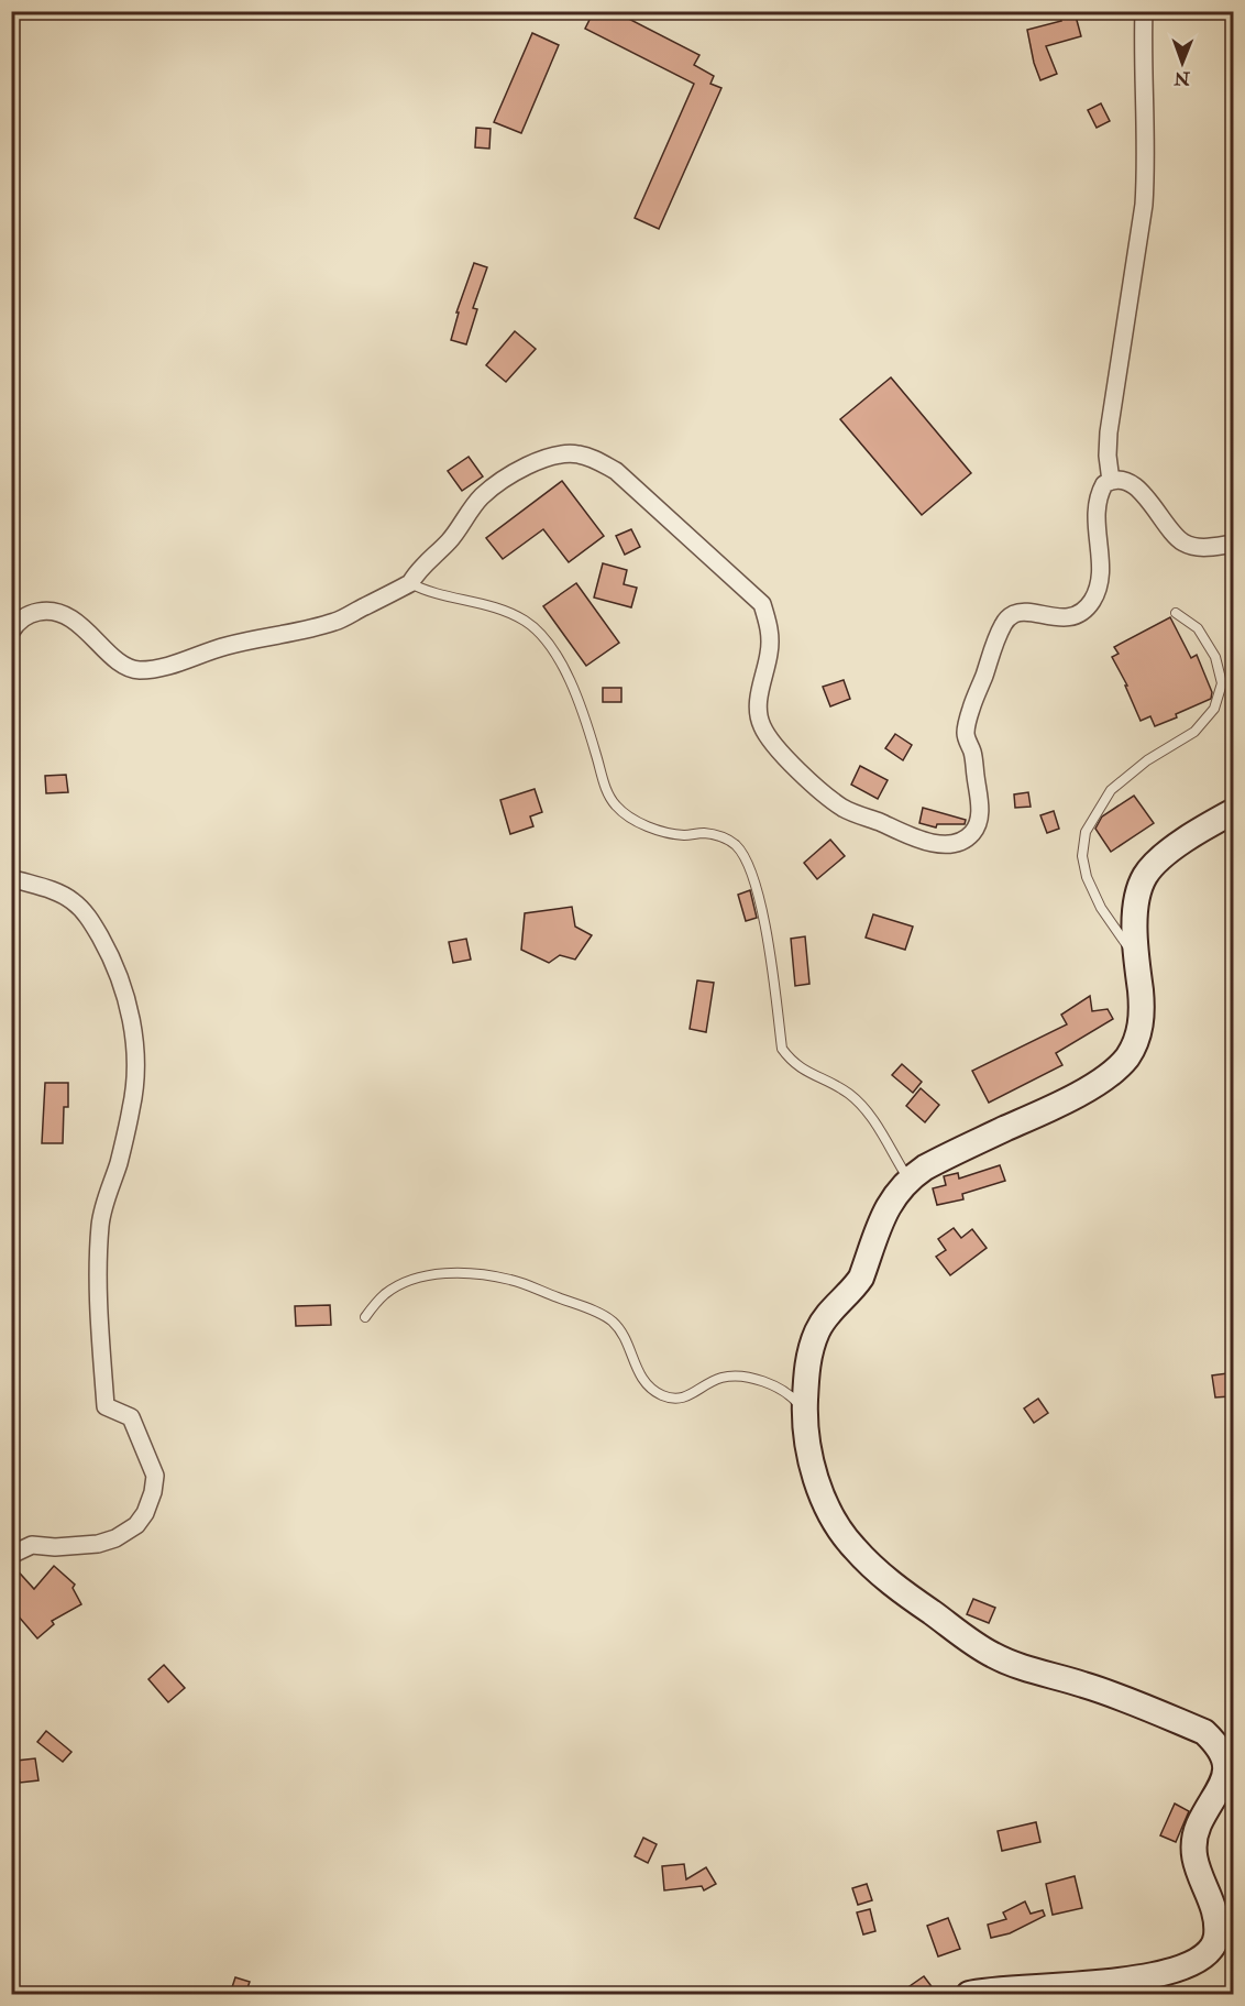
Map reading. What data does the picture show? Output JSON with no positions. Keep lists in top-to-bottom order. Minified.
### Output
{"north":"bottom"}
